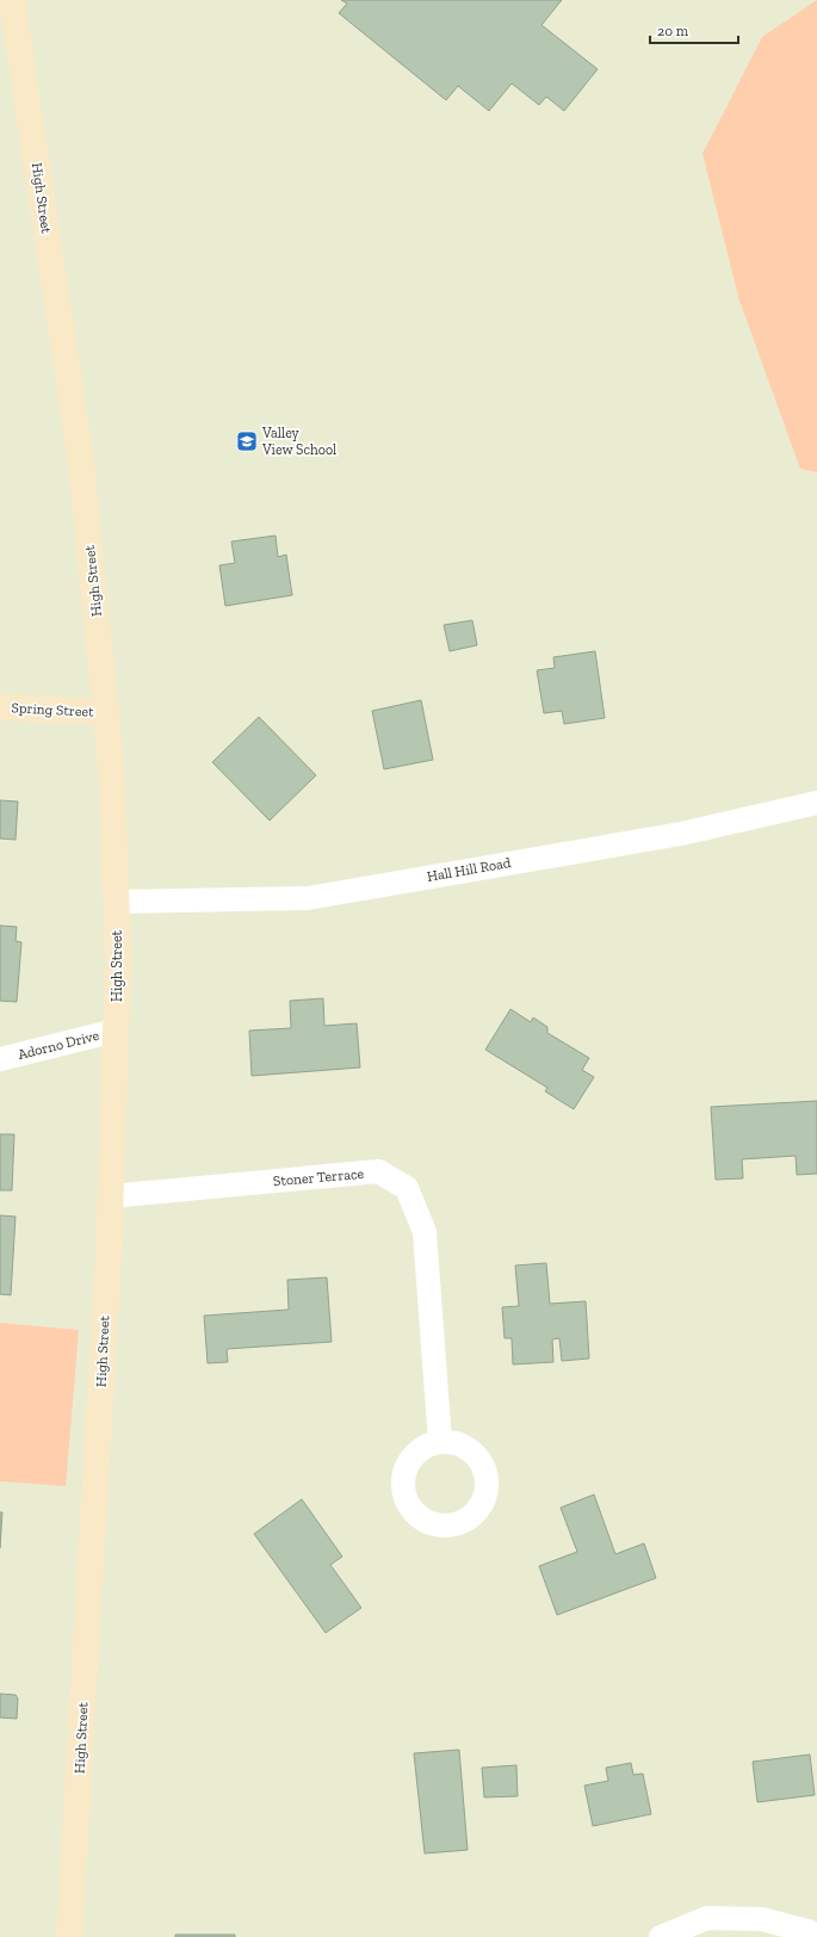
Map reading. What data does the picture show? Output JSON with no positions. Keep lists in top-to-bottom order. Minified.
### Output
{"streets":{"street":["High Street","Spring Street","Hall Hill Road","Adorno Drive","Stoner Terrace"]},"crossings":[["High Street","Spring Street"],["High Street","Hall Hill Road"],["High Street","Adorno Drive"],["High Street","Stoner Terrace"]],"places":{"school or university":["Valley View School"]},"scale_bar":"20 m"}
